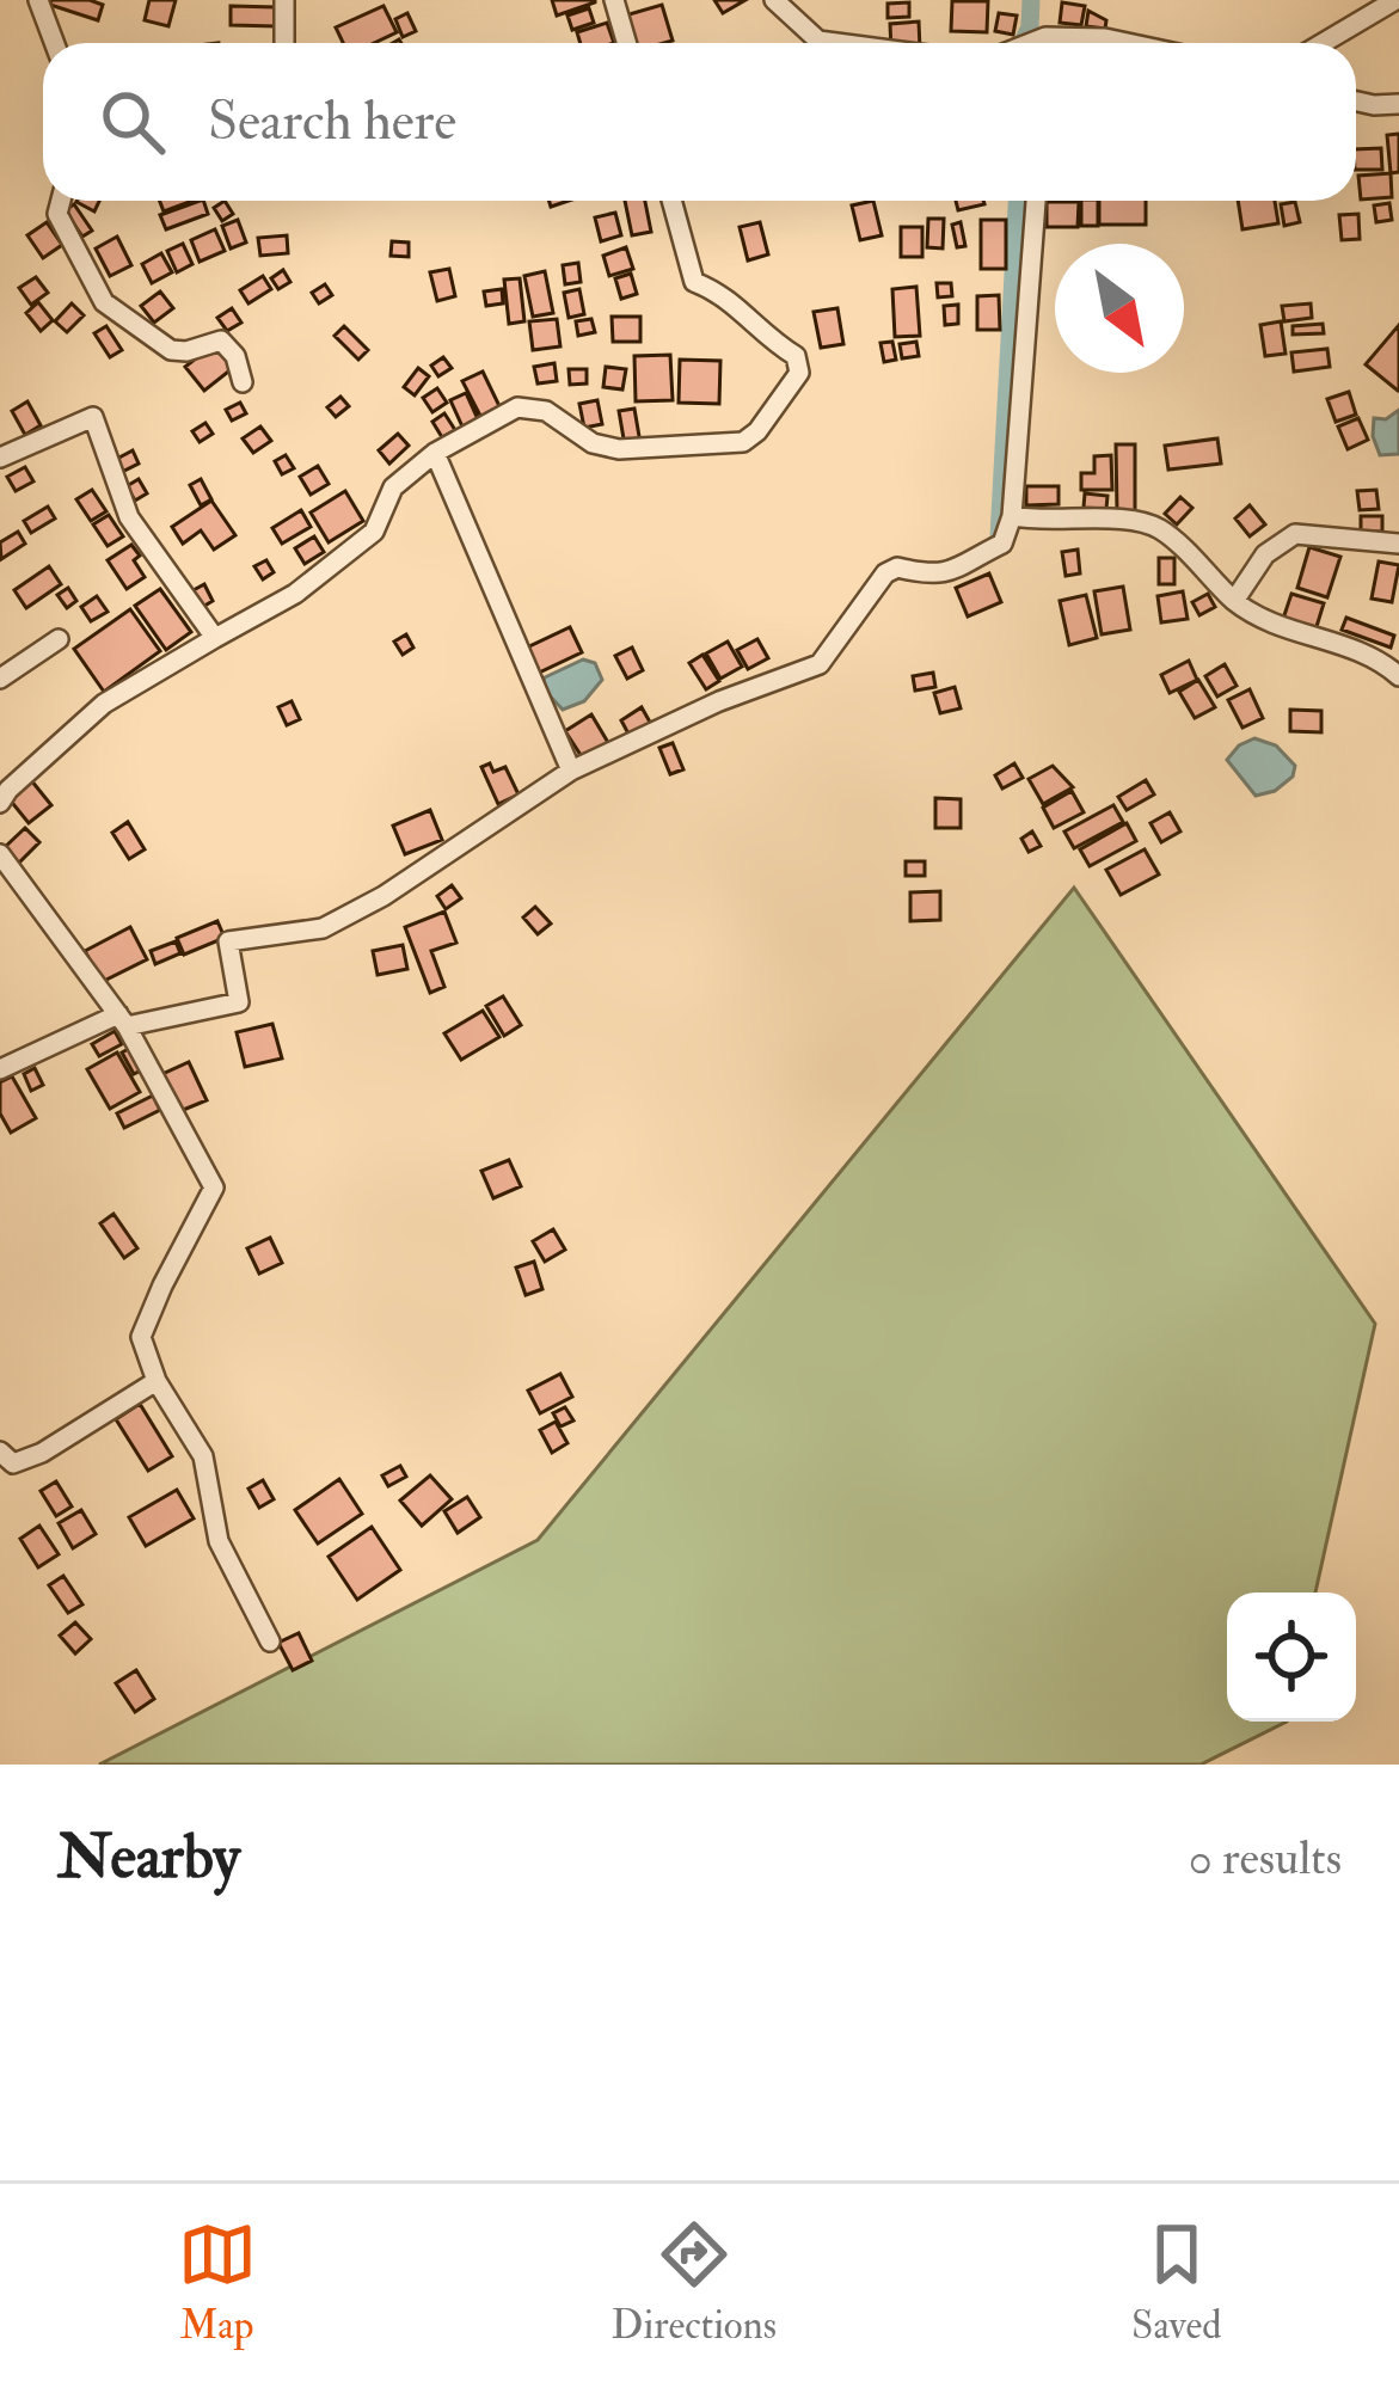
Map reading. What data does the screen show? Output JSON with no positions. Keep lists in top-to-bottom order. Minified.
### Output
{"north":"bottom right","page":{"search":"Search here","heading":["Nearby","0 results"],"nav":["Map","Directions","Saved"]}}
